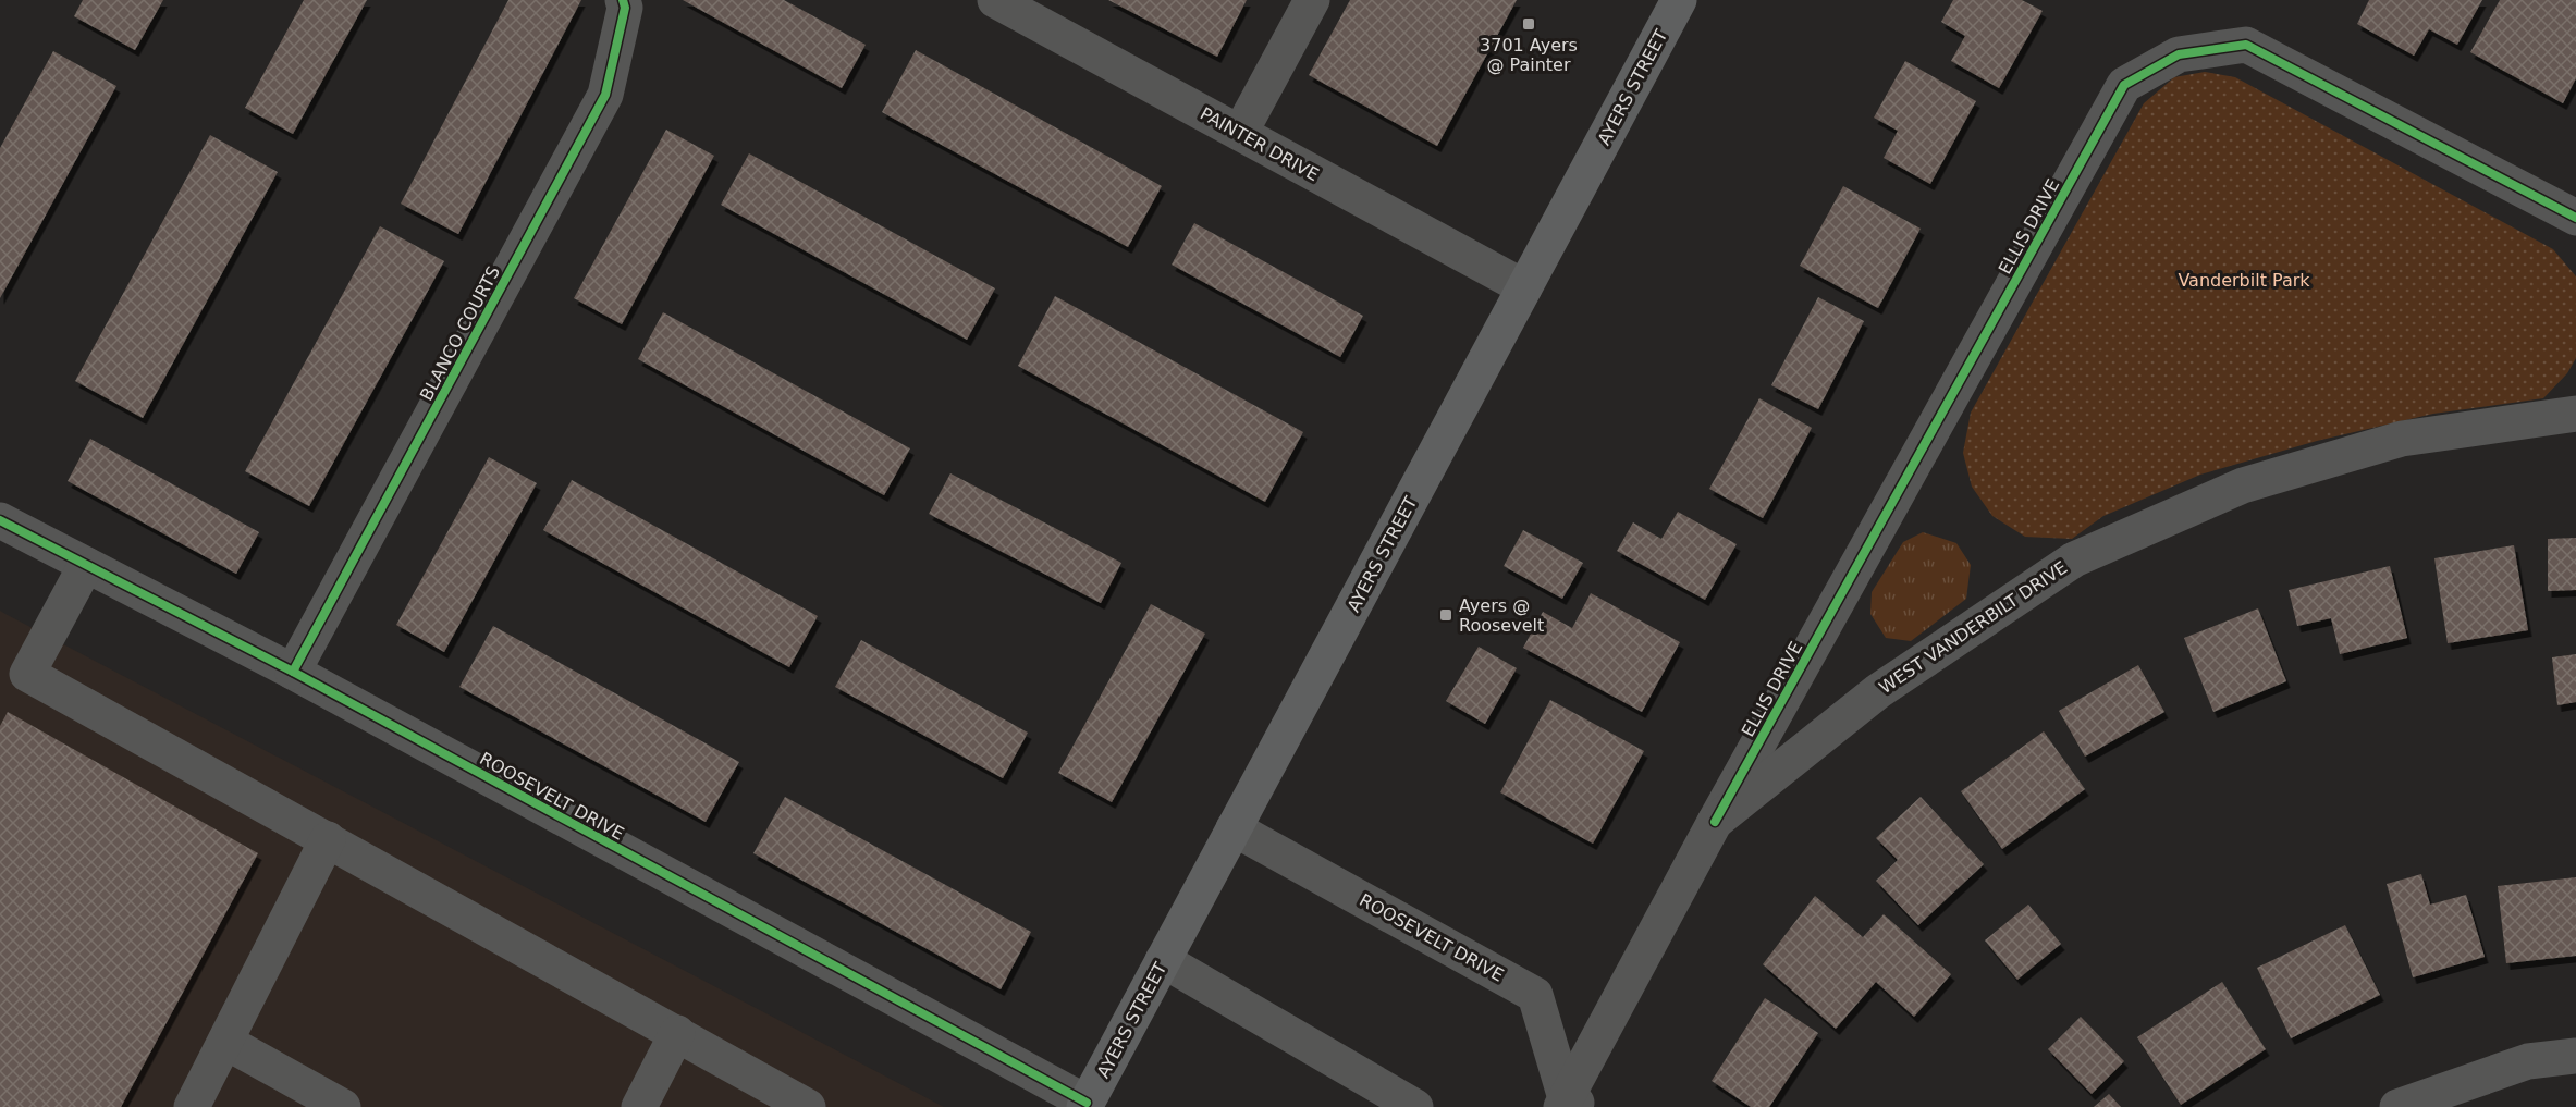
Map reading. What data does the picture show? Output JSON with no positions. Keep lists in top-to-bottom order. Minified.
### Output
{"streets":{"main road":["AYERS STREET"],"street":["PAINTER DRIVE","ELLIS DRIVE","BLANCO COURTS","WEST VANDERBILT DRIVE","ROOSEVELT DRIVE"]},"crossings":[["AYERS STREET","PAINTER DRIVE"],["AYERS STREET","ROOSEVELT DRIVE"],["ELLIS DRIVE","WEST VANDERBILT DRIVE"],["BLANCO COURTS","ROOSEVELT DRIVE"],["WEST VANDERBILT DRIVE","ROOSEVELT DRIVE"]],"parks":["Vanderbilt Park"],"places":{"transit":["3701 Ayers @ Painter","Ayers @ Roosevelt"]}}
